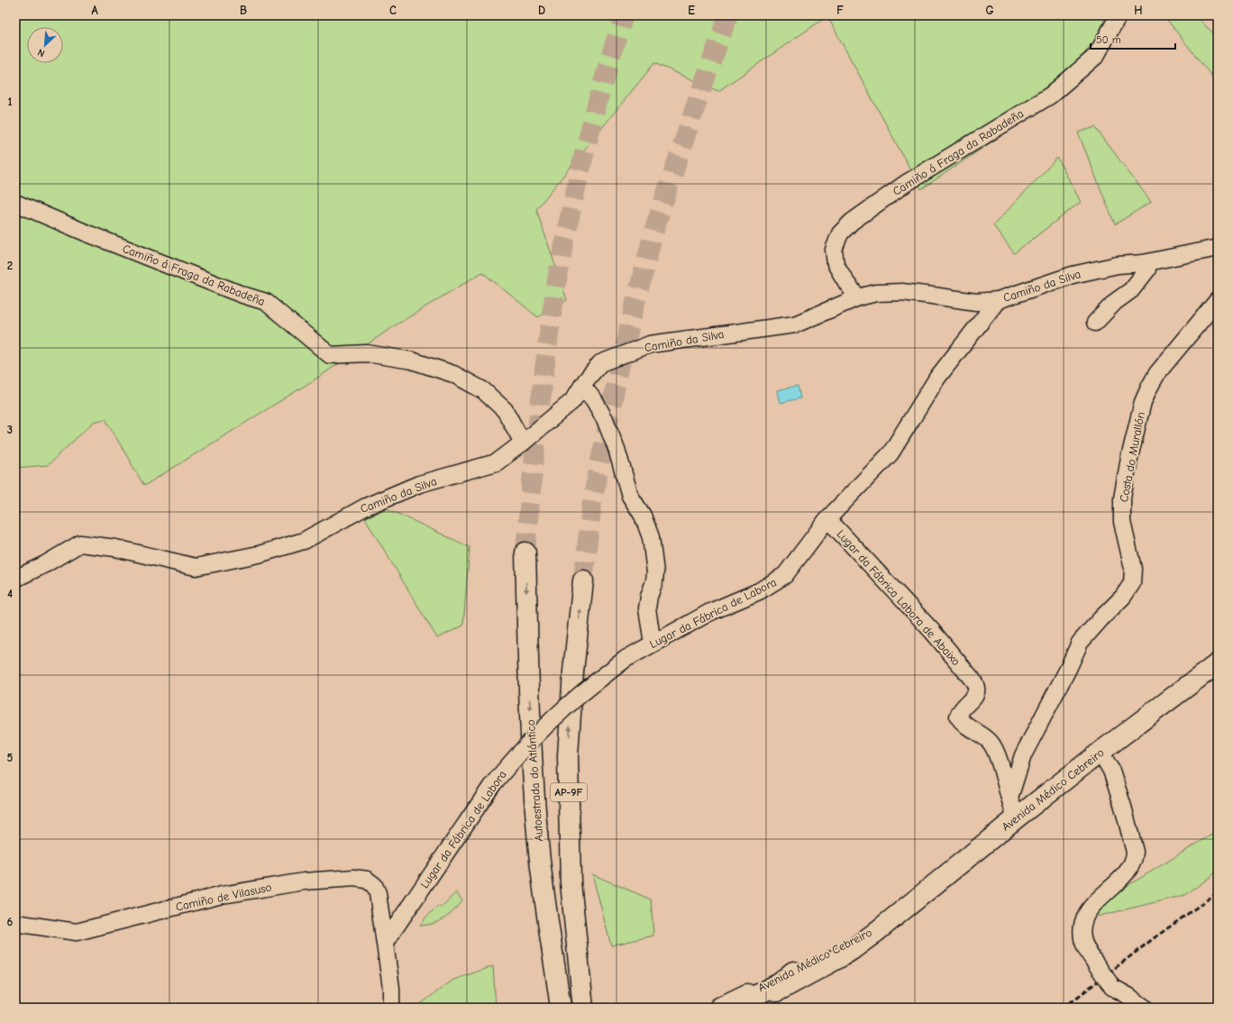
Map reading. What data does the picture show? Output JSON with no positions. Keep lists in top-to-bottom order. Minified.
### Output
{"streets":{"main road":["Autoestrada do Atlántico","Avenida Médico Cebreiro","AP-9F"],"street":["Camiño á Fraga da Rabadeña","Camiño da Silva","Costa do Murallón","Lugar da Fábrica Labora de Abaixo","Lugar da Fábrica de Labora","Camiño de Vilasuso"]},"crossings":[["Camiño á Fraga da Rabadeña","Camiño da Silva"],["Camiño da Silva","Lugar da Fábrica de Labora"],["Costa do Murallón","Lugar da Fábrica Labora de Abaixo"],["Lugar da Fábrica Labora de Abaixo","Lugar da Fábrica de Labora"],["Lugar da Fábrica de Labora","Camiño de Vilasuso"]],"scale_bar":"50 m","north":"bottom left","grid":{"columns":["A","B","C","D","E","F","G","H"],"rows":["1","2","3","4","5","6"]}}
